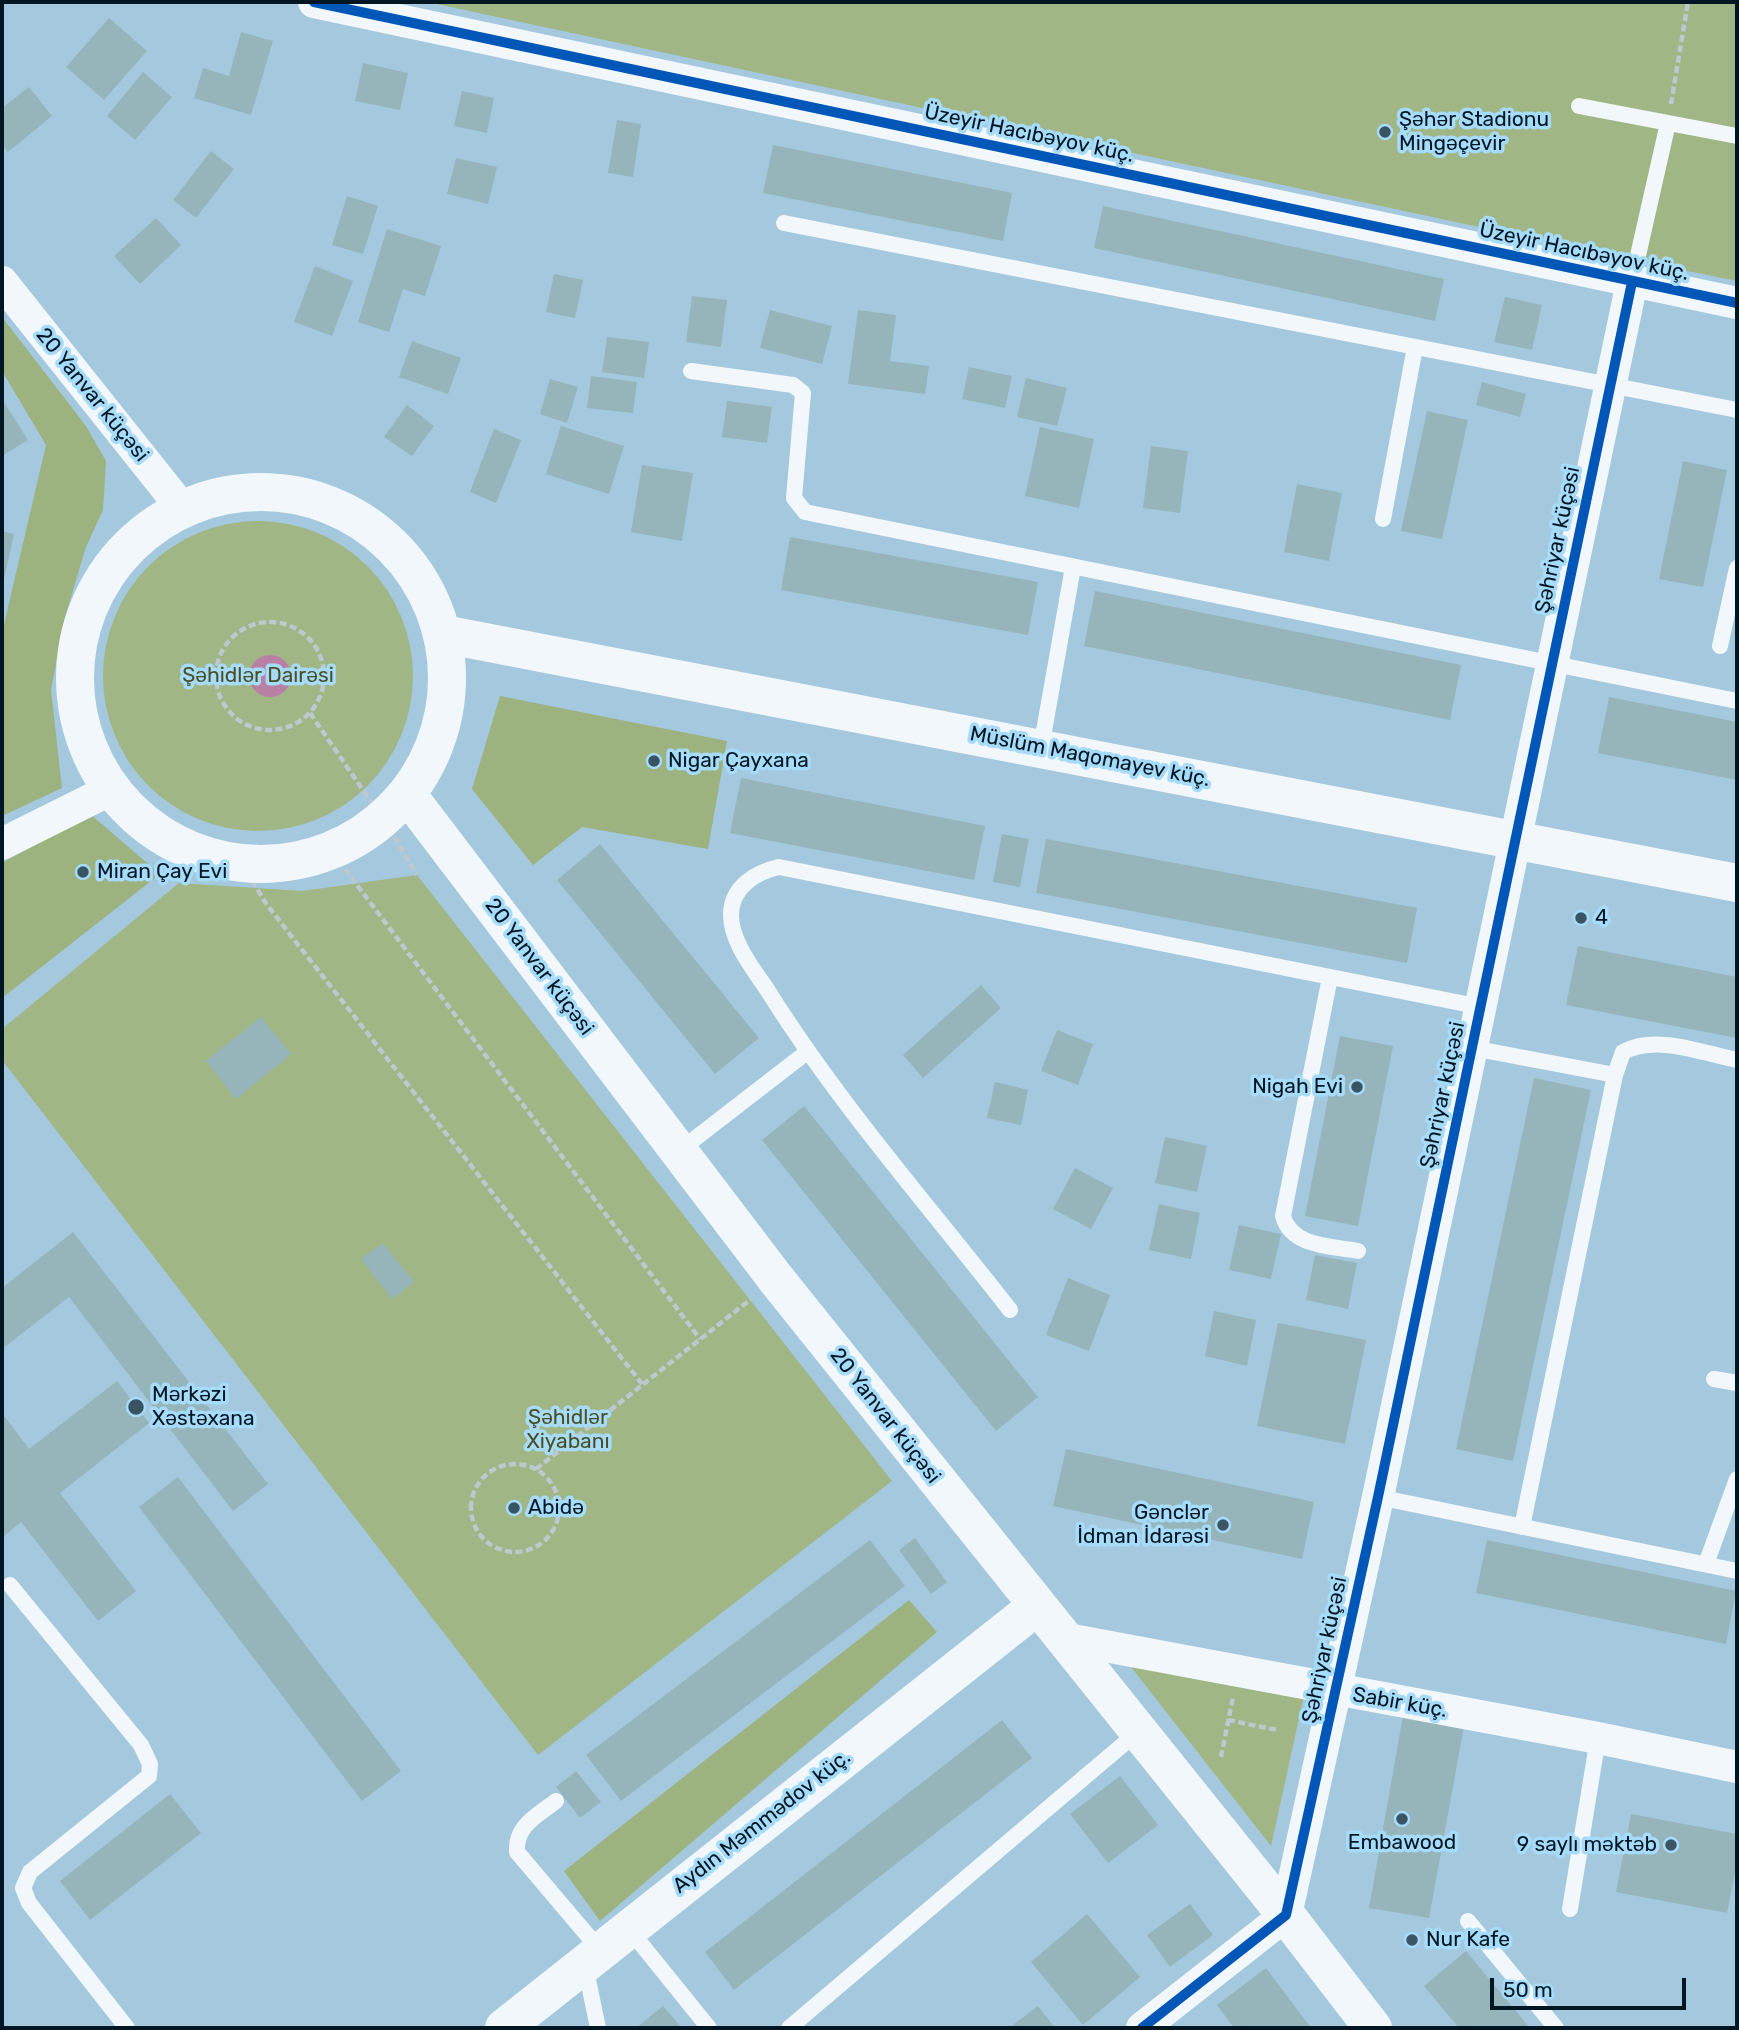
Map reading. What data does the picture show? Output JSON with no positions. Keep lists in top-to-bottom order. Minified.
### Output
{"streets":{"main road":["20 Yanvar küçəsi","Müslüm Maqomayev küç.","Aydın Məmmədov küç."],"street":["Üzeyir Hacıbəyov küç.","Şəhriyar küçəsi","Sabir küç."]},"crossings":[["Üzeyir Hacıbəyov küç.","Şəhriyar küçəsi"],["20 Yanvar küçəsi","Şəhriyar küçəsi"],["20 Yanvar küçəsi","Sabir küç."],["Şəhriyar küçəsi","Müslüm Maqomayev küç."],["Şəhriyar küçəsi","Sabir küç."]],"parks":["Şəhidlər Dairəsi","Şəhidlər Xiyabanı"],"places":["Şəhər Stadionu Mingəçevir","Nigar Çayxana","Miran Çay Evi","4","Nigah Evi","Mərkəzi Xəstəxana","Abidə","Gənclər İdman İdarəsi","Embawood","9 saylı məktəb","Nur Kafe"],"scale_bar":"50 m"}
